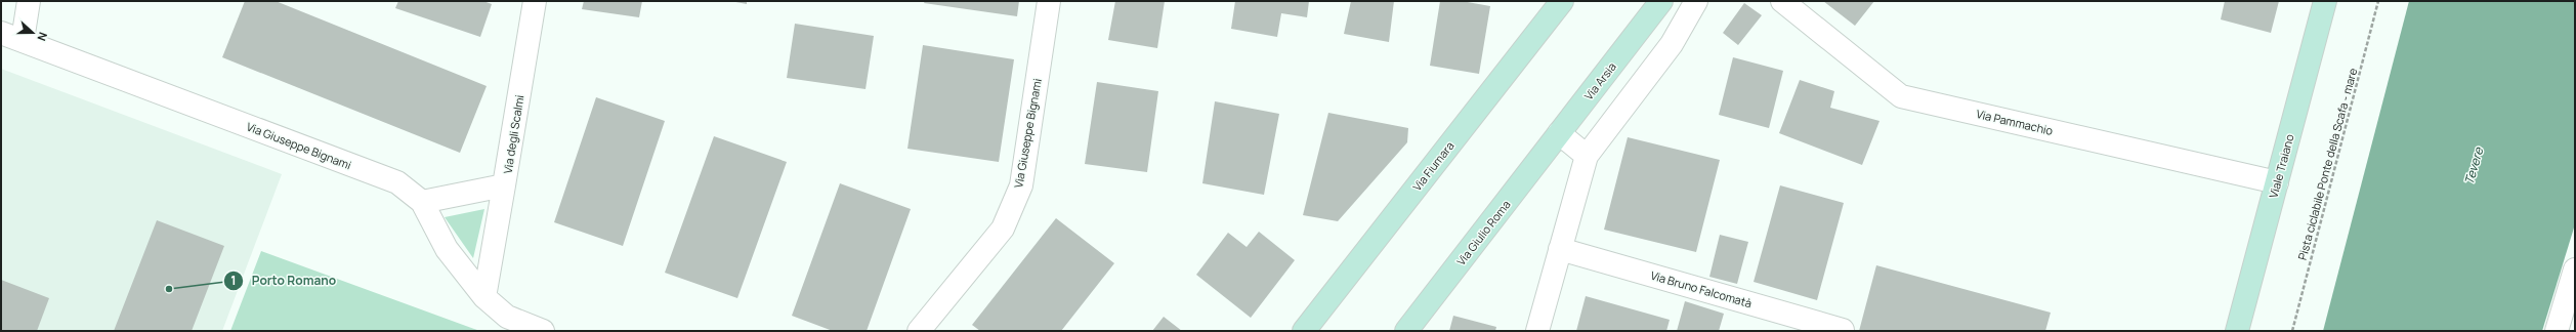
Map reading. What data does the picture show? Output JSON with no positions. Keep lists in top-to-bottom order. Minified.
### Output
{"streets":{"street":["Via Arsia","Via Pammachio","Via Giuseppe Bignami","Via degli Scalmi","Via Fiumara","Viale Traiano","Via Giulio Roma","Via Bruno Falcomatà"],"path":["Pista ciclabile Ponte della Scafa - mare"]},"crossings":[["Via Arsia","Via Giulio Roma"],["Via Pammachio","Viale Traiano"],["Via Giuseppe Bignami","Via degli Scalmi"]],"water":["Tevere"],"places":["Porto Romano"],"north":"right"}
